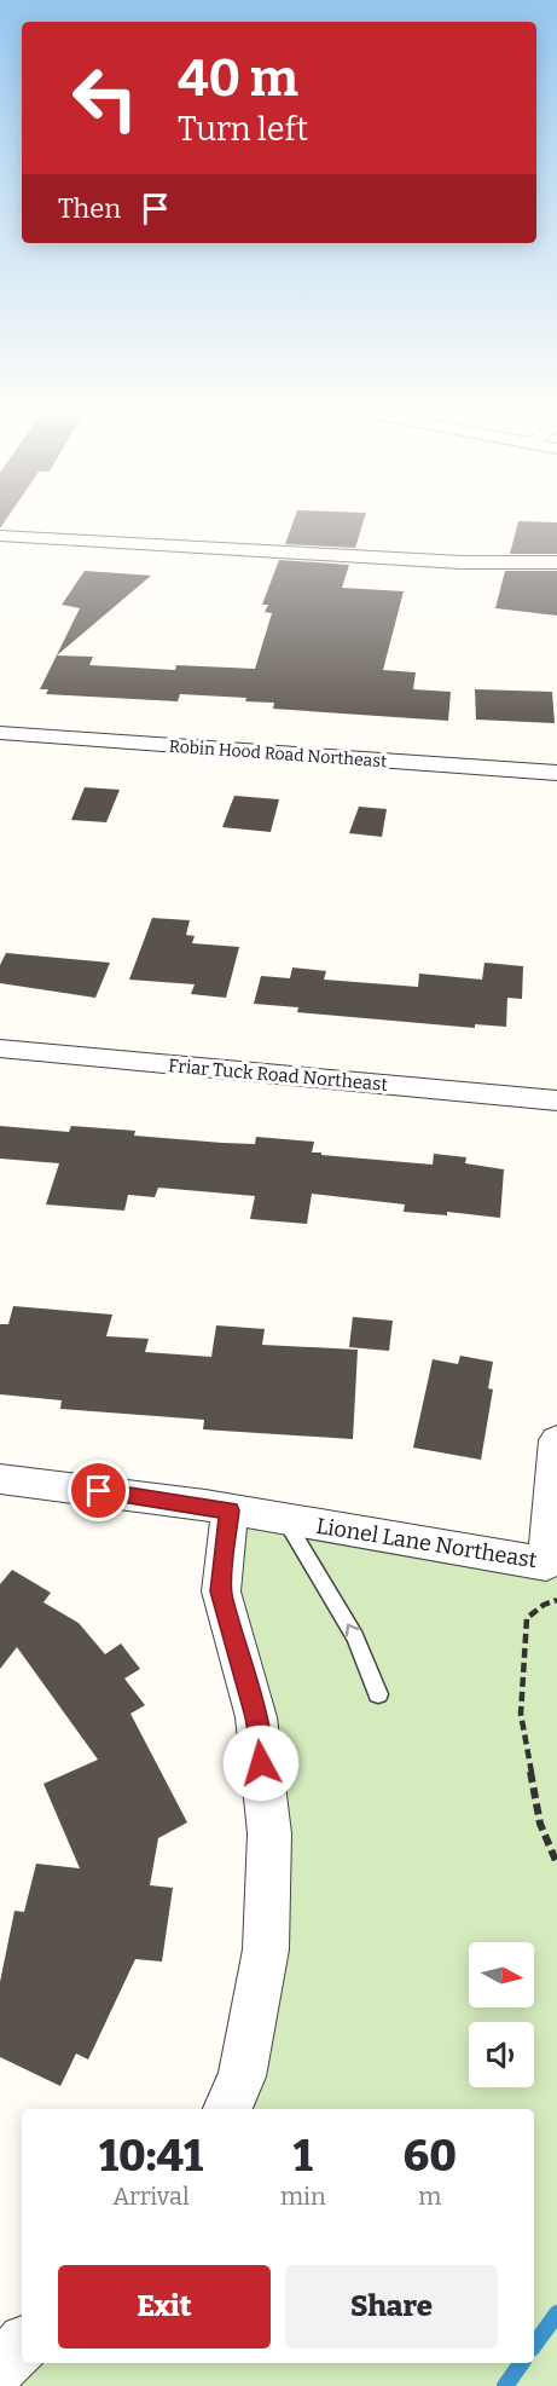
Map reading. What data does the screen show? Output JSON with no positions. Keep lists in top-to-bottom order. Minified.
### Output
{"streets":{"street":["Robin Hood Road Northeast","Friar Tuck Road Northeast","Lionel Lane Northeast"]},"north":"right","page":{"turn":["40 m","Turn left"],"then":"Then","eta":["10:41","Arrival","1","min","60","m"],"buttons":["Exit","Share"]}}
